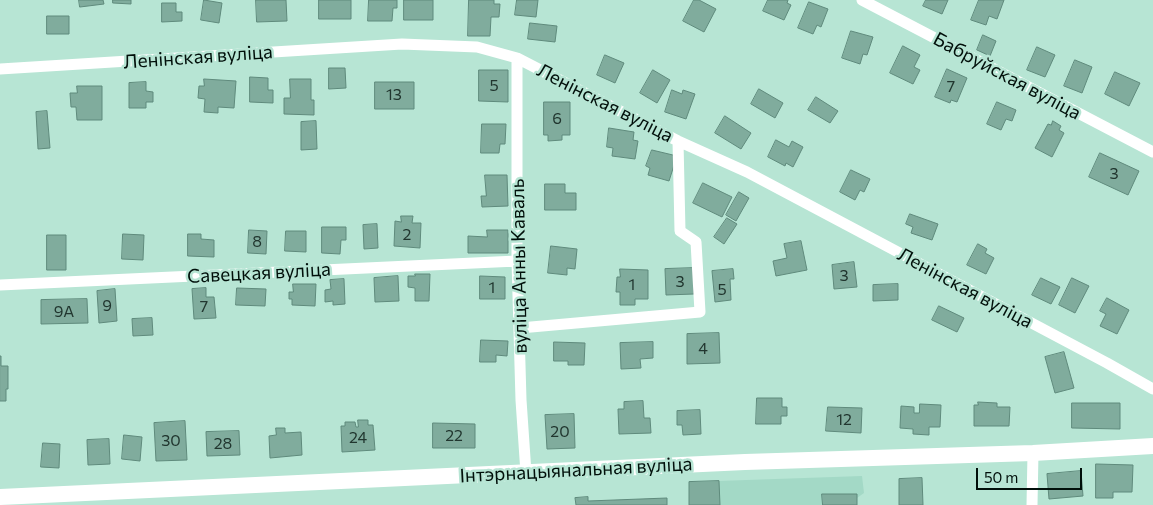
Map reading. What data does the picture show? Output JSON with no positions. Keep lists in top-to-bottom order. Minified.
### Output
{"streets":{"street":["Ленінская вуліца","Бабруйская вуліца","вуліца Анны Каваль","Савецкая вуліца","Інтэрнацыянальная вуліца"]},"crossings":[["Ленінская вуліца","вуліца Анны Каваль"],["вуліца Анны Каваль","Савецкая вуліца"],["вуліца Анны Каваль","Інтэрнацыянальная вуліца"]],"house_numbers":["5","7","13","6","3","2","8","3","3","1","1","5","9","7","9А","4","12","20","22","24","30","28"],"scale_bar":"50 m"}
